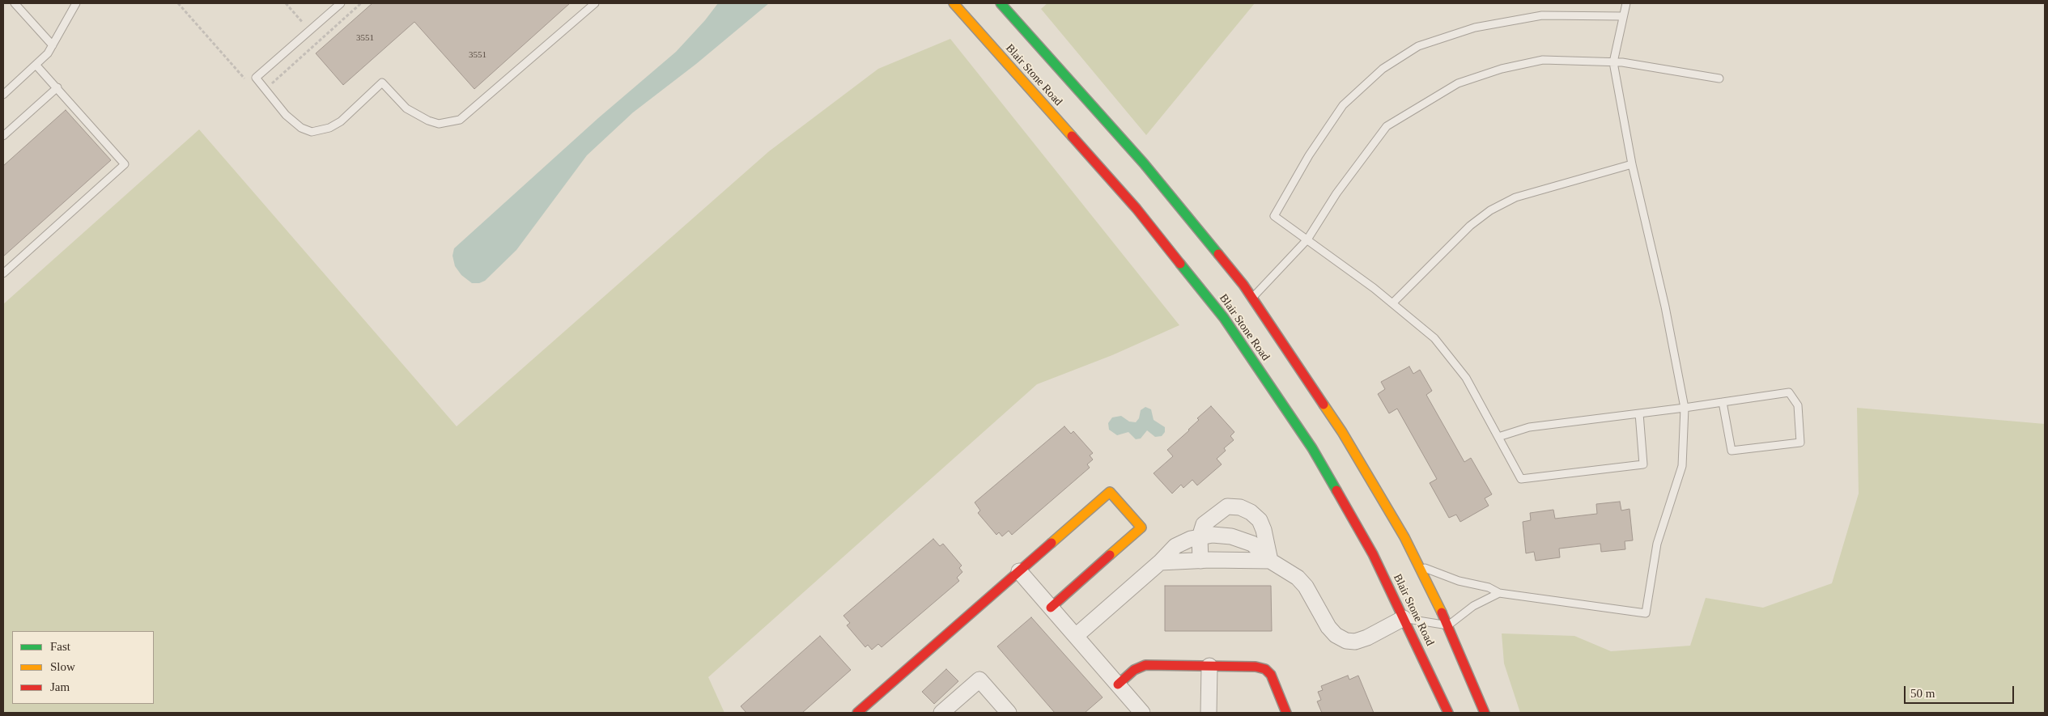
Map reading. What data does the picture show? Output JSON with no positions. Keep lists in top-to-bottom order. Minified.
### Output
{"streets":{"main road":["Blair Stone Road"]},"house_numbers":["3551","3551"],"legend":["Fast","Slow","Jam"],"scale_bar":"50 m"}
